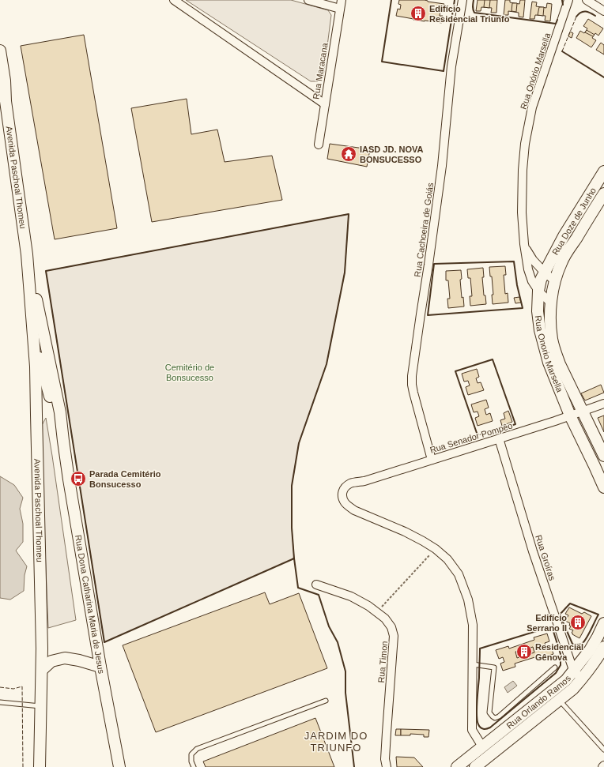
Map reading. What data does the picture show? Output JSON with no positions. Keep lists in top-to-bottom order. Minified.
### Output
{"streets":{"main road":["Avenida Paschoal Thomeu","Rua Doze de Junho","Rua Onorio Marsella","Rua Dona Catharina Maria de Jesus","Rua Orlando Ramos"],"street":["Rua Maracana","Rua Onório Marsella","Rua Cachoeira de Goiás","Rua Senador Pompêo","Rua Groíras","Rua Timon"]},"crossings":[["Avenida Paschoal Thomeu","Rua Dona Catharina Maria de Jesus"],["Rua Doze de Junho","Rua Onorio Marsella"],["Rua Cachoeira de Goiás","Rua Senador Pompêo"],["Rua Onorio Marsella","Rua Senador Pompêo"],["Rua Senador Pompêo","Rua Groíras"],["Rua Groíras","Rua Orlando Ramos"]],"districts":["JARDIM DO TRIUNFO"],"parks":["Cemitério de Bonsucesso"],"places":{"building":["Edifício Residencial Triunfo","Edifício Serrano II","Residencial Gênova"],"temple":["IASD JD. NOVA BONSUCESSO"],"bus stop":["Parada Cemitério Bonsucesso"]}}
